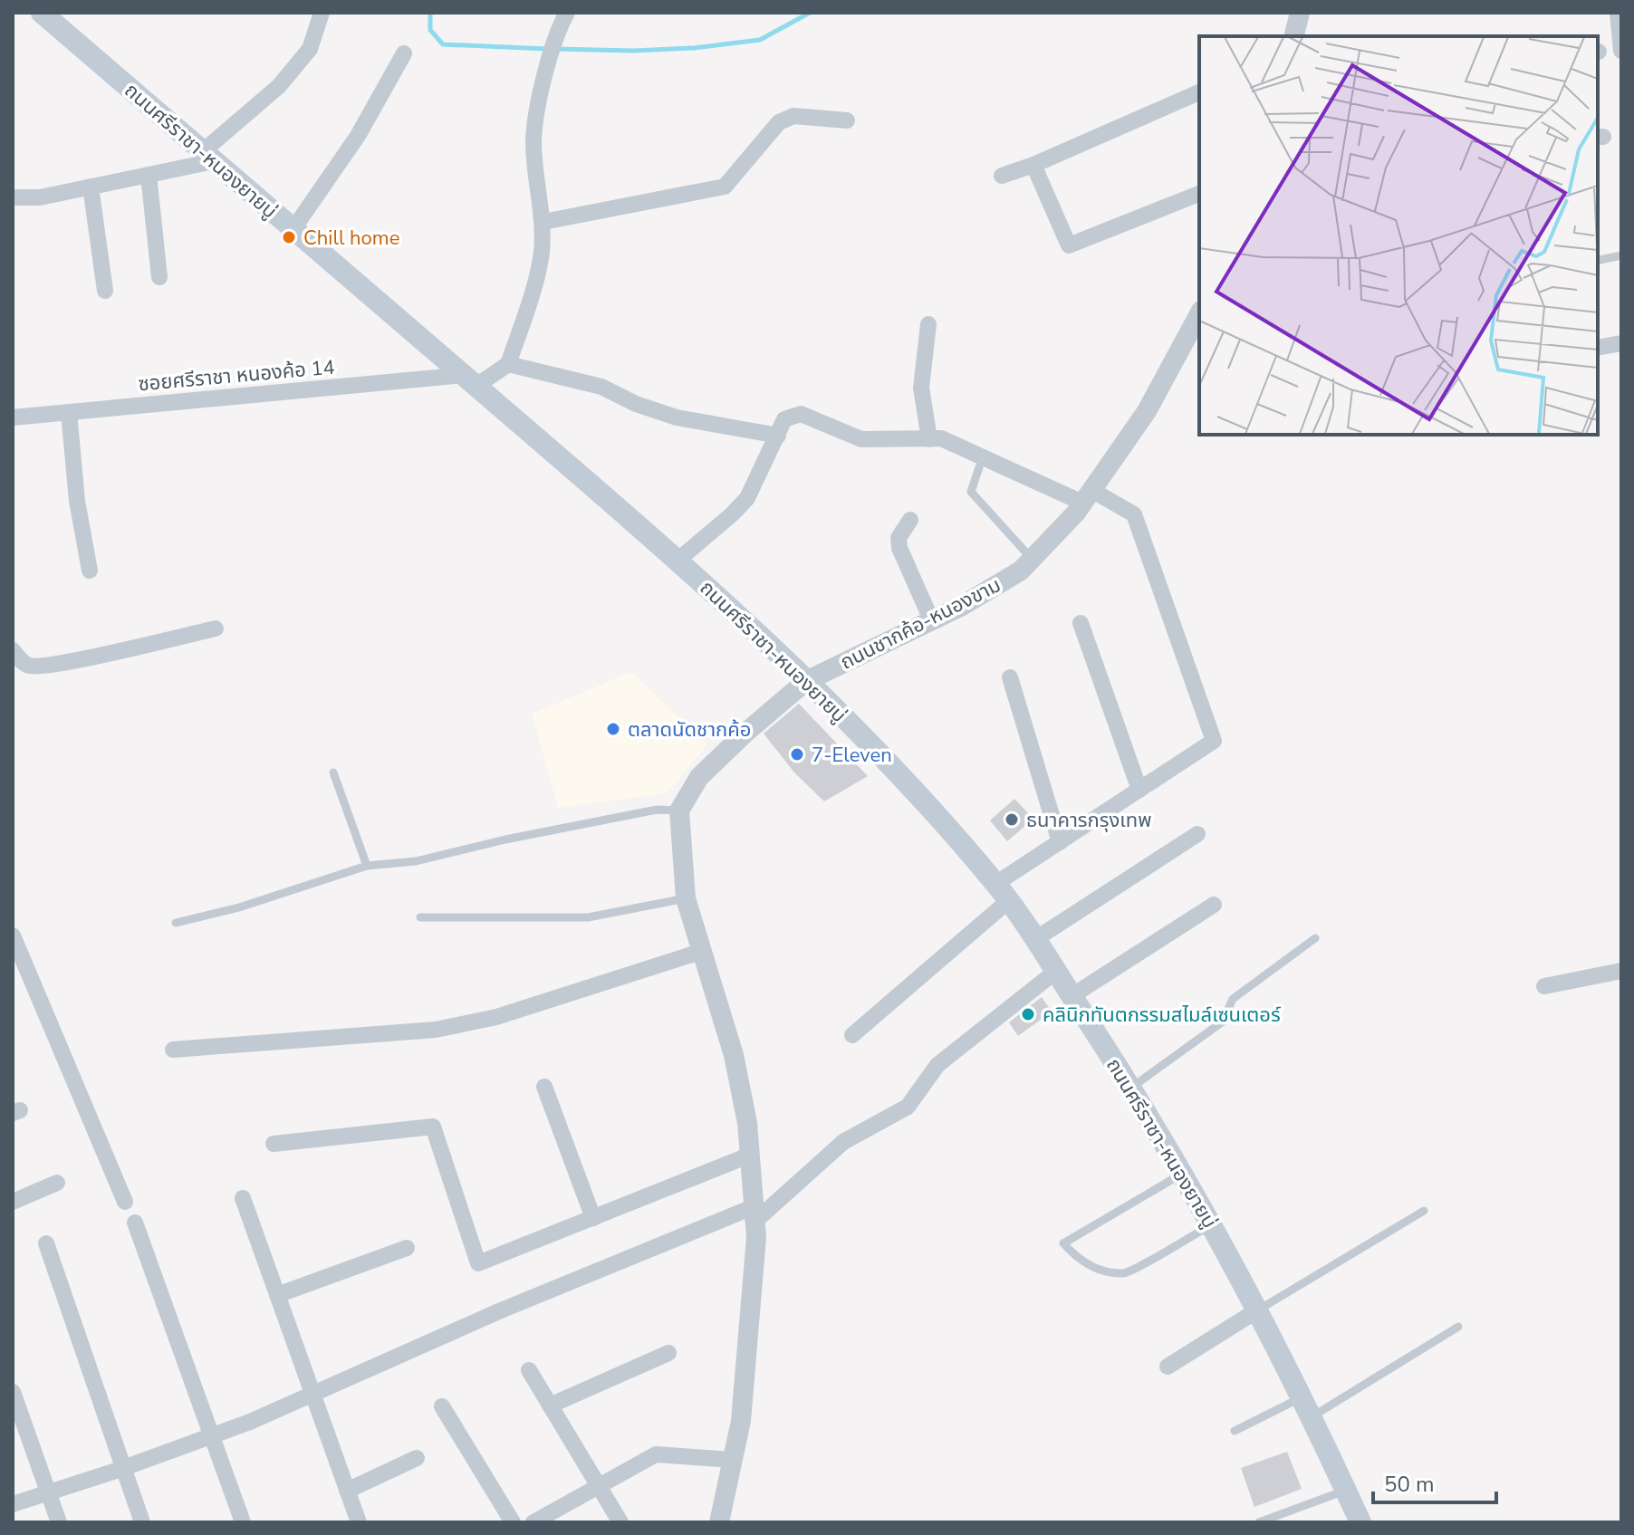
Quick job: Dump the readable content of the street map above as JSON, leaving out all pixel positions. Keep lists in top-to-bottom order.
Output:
{
  "streets": {
    "main road": ["ถนนศรีราชา-หนองยายบู่"],
    "street": ["ซอยศรีราชา หนองค้อ 14", "ถนนชากค้อ-หนองขาม"]
  },
  "crossings": [
    ["ถนนศรีราชา-หนองยายบู่", "ซอยศรีราชา หนองค้อ 14"],
    ["ถนนศรีราชา-หนองยายบู่", "ถนนชากค้อ-หนองขาม"]
  ],
  "places": [
    "Chill home",
    "ตลาดนัดชากค้อ",
    "7-Eleven",
    "ธนาคารกรุงเทพ",
    "คลินิกทันตกรรมสไมล์เซนเตอร์"
  ],
  "scale_bar": "50 m"
}
